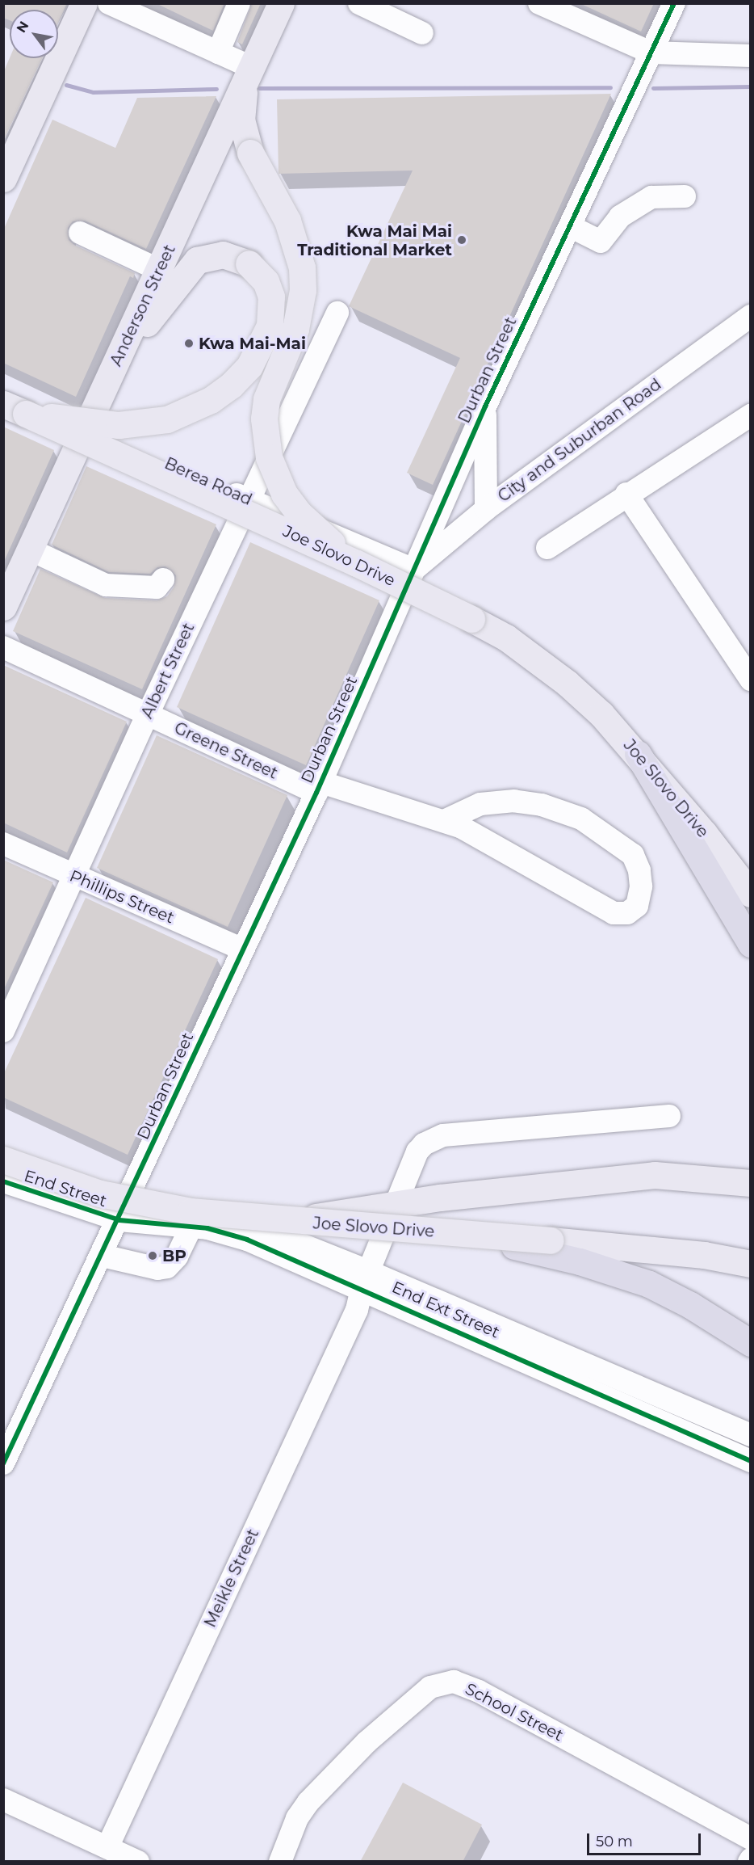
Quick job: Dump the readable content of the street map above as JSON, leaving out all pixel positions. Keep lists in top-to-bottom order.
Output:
{
  "streets": {
    "main road": ["Anderson Street", "Joe Slovo Drive"],
    "street": [
      "Durban Street",
      "City and Suburban Road",
      "Berea Road",
      "Albert Street",
      "Greene Street",
      "Phillips Street",
      "End Street",
      "End Ext Street",
      "Meikle Street",
      "School Street"
    ]
  },
  "crossings": [
    ["Anderson Street", "Berea Road"],
    ["Durban Street", "City and Suburban Road"],
    ["Durban Street", "Berea Road"],
    ["Durban Street", "Greene Street"],
    ["Durban Street", "Phillips Street"],
    ["Durban Street", "End Street"],
    ["Durban Street", "End Ext Street"],
    ["City and Suburban Road", "Berea Road"],
    ["Berea Road", "Albert Street"],
    ["Albert Street", "Greene Street"],
    ["Albert Street", "Phillips Street"],
    ["End Street", "End Ext Street"],
    ["End Ext Street", "Meikle Street"]
  ],
  "places": ["Kwa Mai Mai Traditional Market", "Kwa Mai-Mai", "BP"],
  "scale_bar": "50 m",
  "north": "top left"
}
